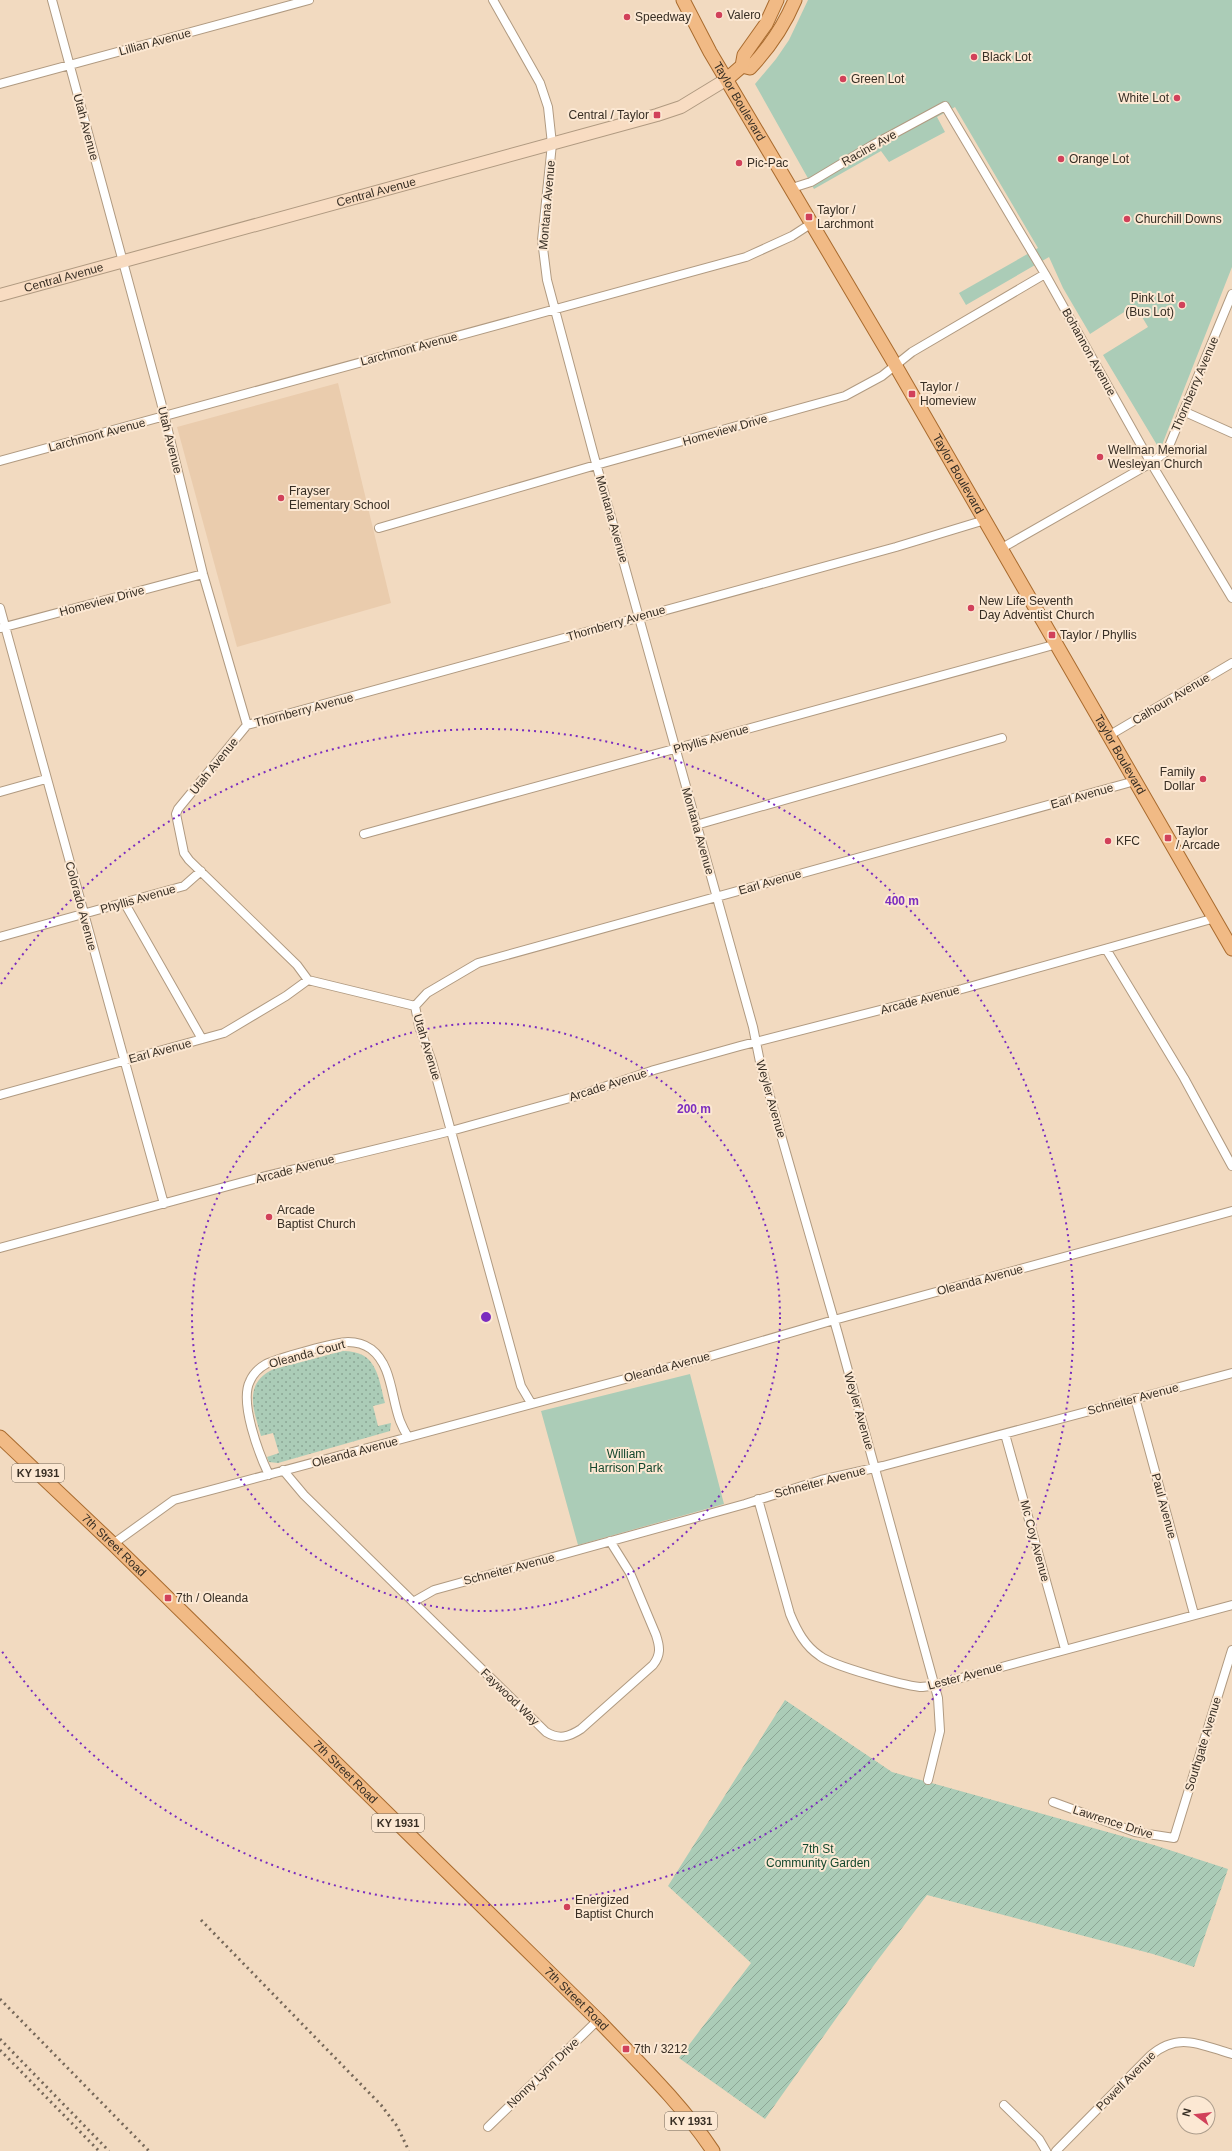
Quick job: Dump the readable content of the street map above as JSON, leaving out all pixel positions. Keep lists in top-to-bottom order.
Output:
{
  "streets": {
    "main road": [
      "Taylor Boulevard",
      "Central Avenue",
      "KY 1931",
      "7th Street Road"
    ],
    "street": [
      "Lillian Avenue",
      "Utah Avenue",
      "Racine Ave",
      "Montana Avenue",
      "Larchmont Avenue",
      "Bohannon Avenue",
      "Thornberry Avenue",
      "Homeview Drive",
      "Calhoun Avenue",
      "Phyllis Avenue",
      "Earl Avenue",
      "Colorado Avenue",
      "Arcade Avenue",
      "Weyler Avenue",
      "Oleanda Avenue",
      "Oleanda Court",
      "Schneiter Avenue",
      "Paul Avenue",
      "Mc Coy Avenue",
      "Lester Avenue",
      "Faywood Way",
      "Southgate Avenue",
      "Lawrence Drive",
      "Nonny Lynn Drive",
      "Powell Avenue"
    ]
  },
  "crossings": [
    ["Lillian Avenue", "Utah Avenue"],
    ["Taylor Boulevard", "Racine Ave"],
    ["Taylor Boulevard", "Central Avenue"],
    ["Taylor Boulevard", "Larchmont Avenue"],
    ["Taylor Boulevard", "Thornberry Avenue"],
    ["Taylor Boulevard", "Homeview Drive"],
    ["Taylor Boulevard", "Calhoun Avenue"],
    ["Taylor Boulevard", "Phyllis Avenue"],
    ["Taylor Boulevard", "Earl Avenue"],
    ["Taylor Boulevard", "Arcade Avenue"],
    ["Utah Avenue", "Central Avenue"],
    ["Utah Avenue", "Larchmont Avenue"],
    ["Utah Avenue", "Thornberry Avenue"],
    ["Utah Avenue", "Homeview Drive"],
    ["Utah Avenue", "Phyllis Avenue"],
    ["Utah Avenue", "Earl Avenue"],
    ["Utah Avenue", "Arcade Avenue"],
    ["Utah Avenue", "Oleanda Avenue"],
    ["Racine Ave", "Bohannon Avenue"],
    ["Central Avenue", "Montana Avenue"],
    ["Montana Avenue", "Larchmont Avenue"],
    ["Montana Avenue", "Thornberry Avenue"],
    ["Montana Avenue", "Homeview Drive"],
    ["Montana Avenue", "Phyllis Avenue"],
    ["Montana Avenue", "Earl Avenue"],
    ["Montana Avenue", "Arcade Avenue"],
    ["Montana Avenue", "Weyler Avenue"],
    ["Bohannon Avenue", "Thornberry Avenue"],
    ["Bohannon Avenue", "Homeview Drive"],
    ["Homeview Drive", "Colorado Avenue"],
    ["Phyllis Avenue", "Colorado Avenue"],
    ["Earl Avenue", "Colorado Avenue"],
    ["Colorado Avenue", "Arcade Avenue"],
    ["Arcade Avenue", "Weyler Avenue"],
    ["Weyler Avenue", "Oleanda Avenue"],
    ["Weyler Avenue", "Schneiter Avenue"],
    ["Weyler Avenue", "Lester Avenue"],
    ["Oleanda Avenue", "Oleanda Court"],
    ["Oleanda Avenue", "7th Street Road"],
    ["Oleanda Avenue", "Faywood Way"],
    ["Schneiter Avenue", "Paul Avenue"],
    ["Schneiter Avenue", "Mc Coy Avenue"],
    ["Schneiter Avenue", "Lester Avenue"],
    ["Schneiter Avenue", "Faywood Way"],
    ["Paul Avenue", "Lester Avenue"],
    ["Mc Coy Avenue", "Lester Avenue"],
    ["7th Street Road", "Nonny Lynn Drive"],
    ["Southgate Avenue", "Lawrence Drive"]
  ],
  "parks": ["William Harrison Park", "7th St Community Garden"],
  "places": {
    "other": [
      "Valero",
      "Speedway",
      "Black Lot",
      "Green Lot",
      "White Lot",
      "Orange Lot",
      "Pic-Pac",
      "Churchill Downs",
      "Pink Lot (Bus Lot)",
      "Wellman Memorial Wesleyan Church",
      "Frayser Elementary School",
      "New Life Seventh Day Adventist Church",
      "Family Dollar",
      "KFC",
      "Arcade Baptist Church",
      "Energized Baptist Church"
    ],
    "transit": [
      "Central / Taylor",
      "Taylor / Larchmont",
      "Taylor / Homeview",
      "Taylor / Phyllis",
      "Taylor / Arcade",
      "7th / Oleanda",
      "7th / 3212"
    ]
  },
  "north": "left",
  "rings": ["400 m", "200 m"]
}
